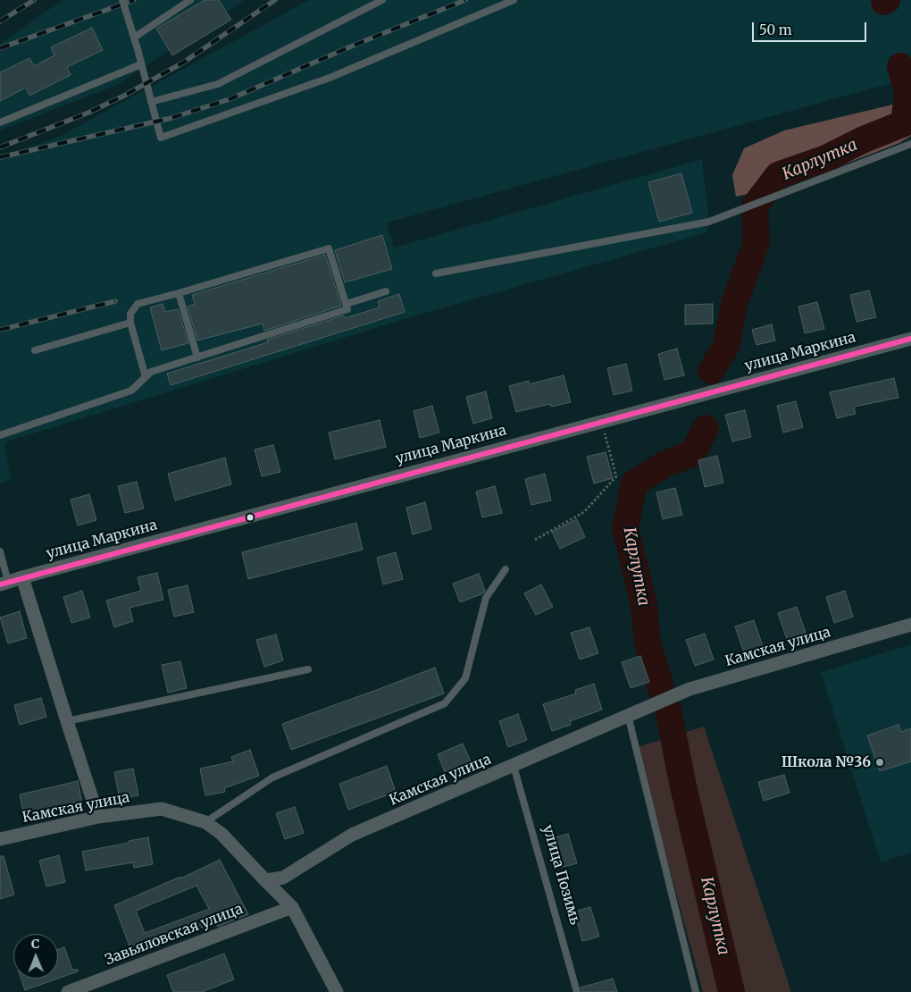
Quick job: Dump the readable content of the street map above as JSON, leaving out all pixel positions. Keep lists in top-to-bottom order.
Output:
{
  "streets": {
    "street": ["улица Маркина", "Камская улица", "Завьяловская улица"],
    "lane": ["улица Позимь"]
  },
  "crossings": [
    ["Камская улица", "улица Позимь"]
  ],
  "water": ["Карлутка"],
  "places": ["Школа №36"],
  "scale_bar": "50 m",
  "north": "top"
}
